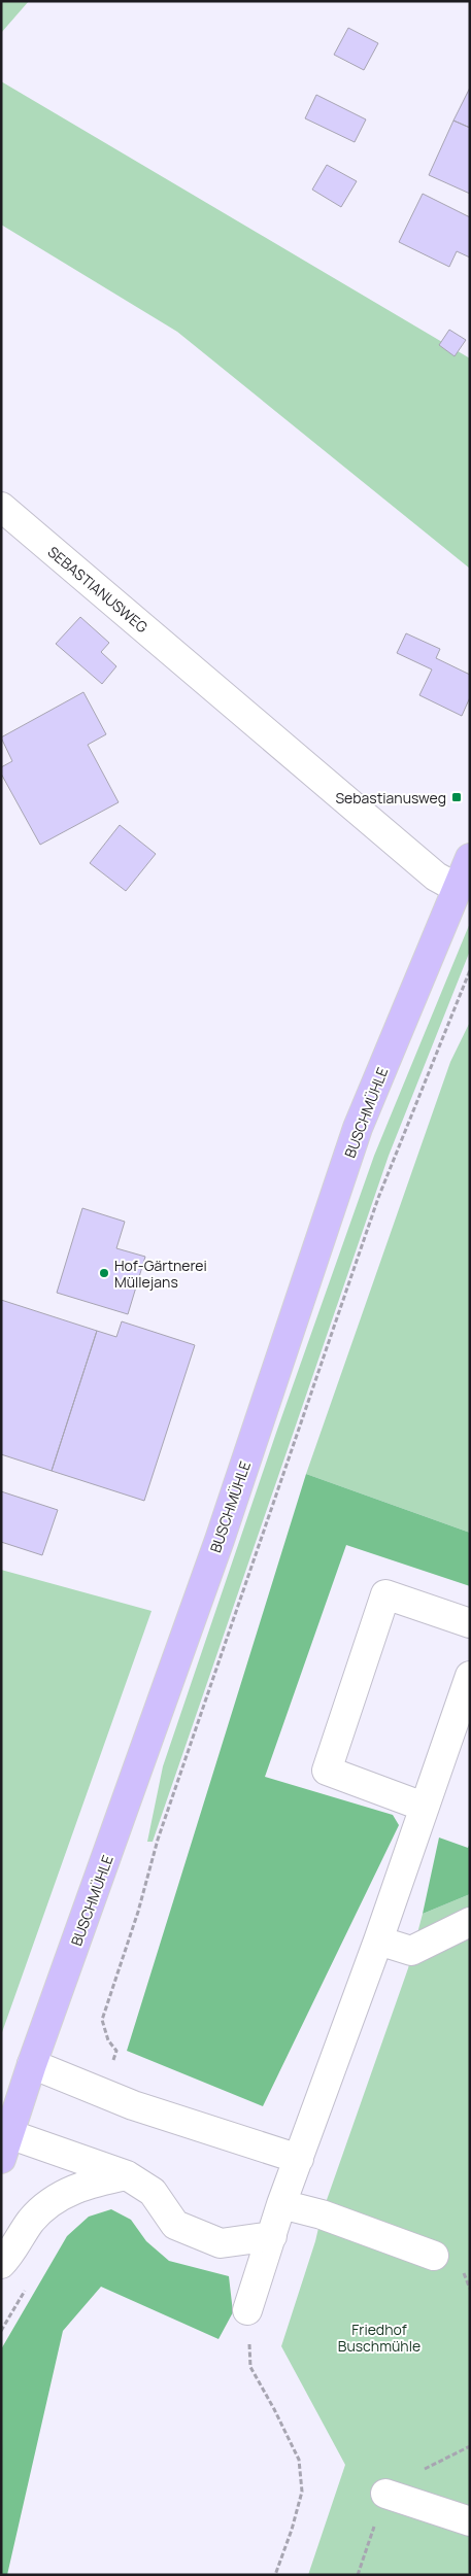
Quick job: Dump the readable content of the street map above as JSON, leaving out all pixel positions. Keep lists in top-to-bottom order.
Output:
{
  "streets": {
    "main road": ["BUSCHMÜHLE"],
    "street": ["SEBASTIANUSWEG"]
  },
  "crossings": [
    ["SEBASTIANUSWEG", "BUSCHMÜHLE"]
  ],
  "parks": ["Friedhof Buschmühle"],
  "places": {
    "transit": ["Sebastianusweg"],
    "other": ["Hof-Gärtnerei Müllejans"]
  }
}
